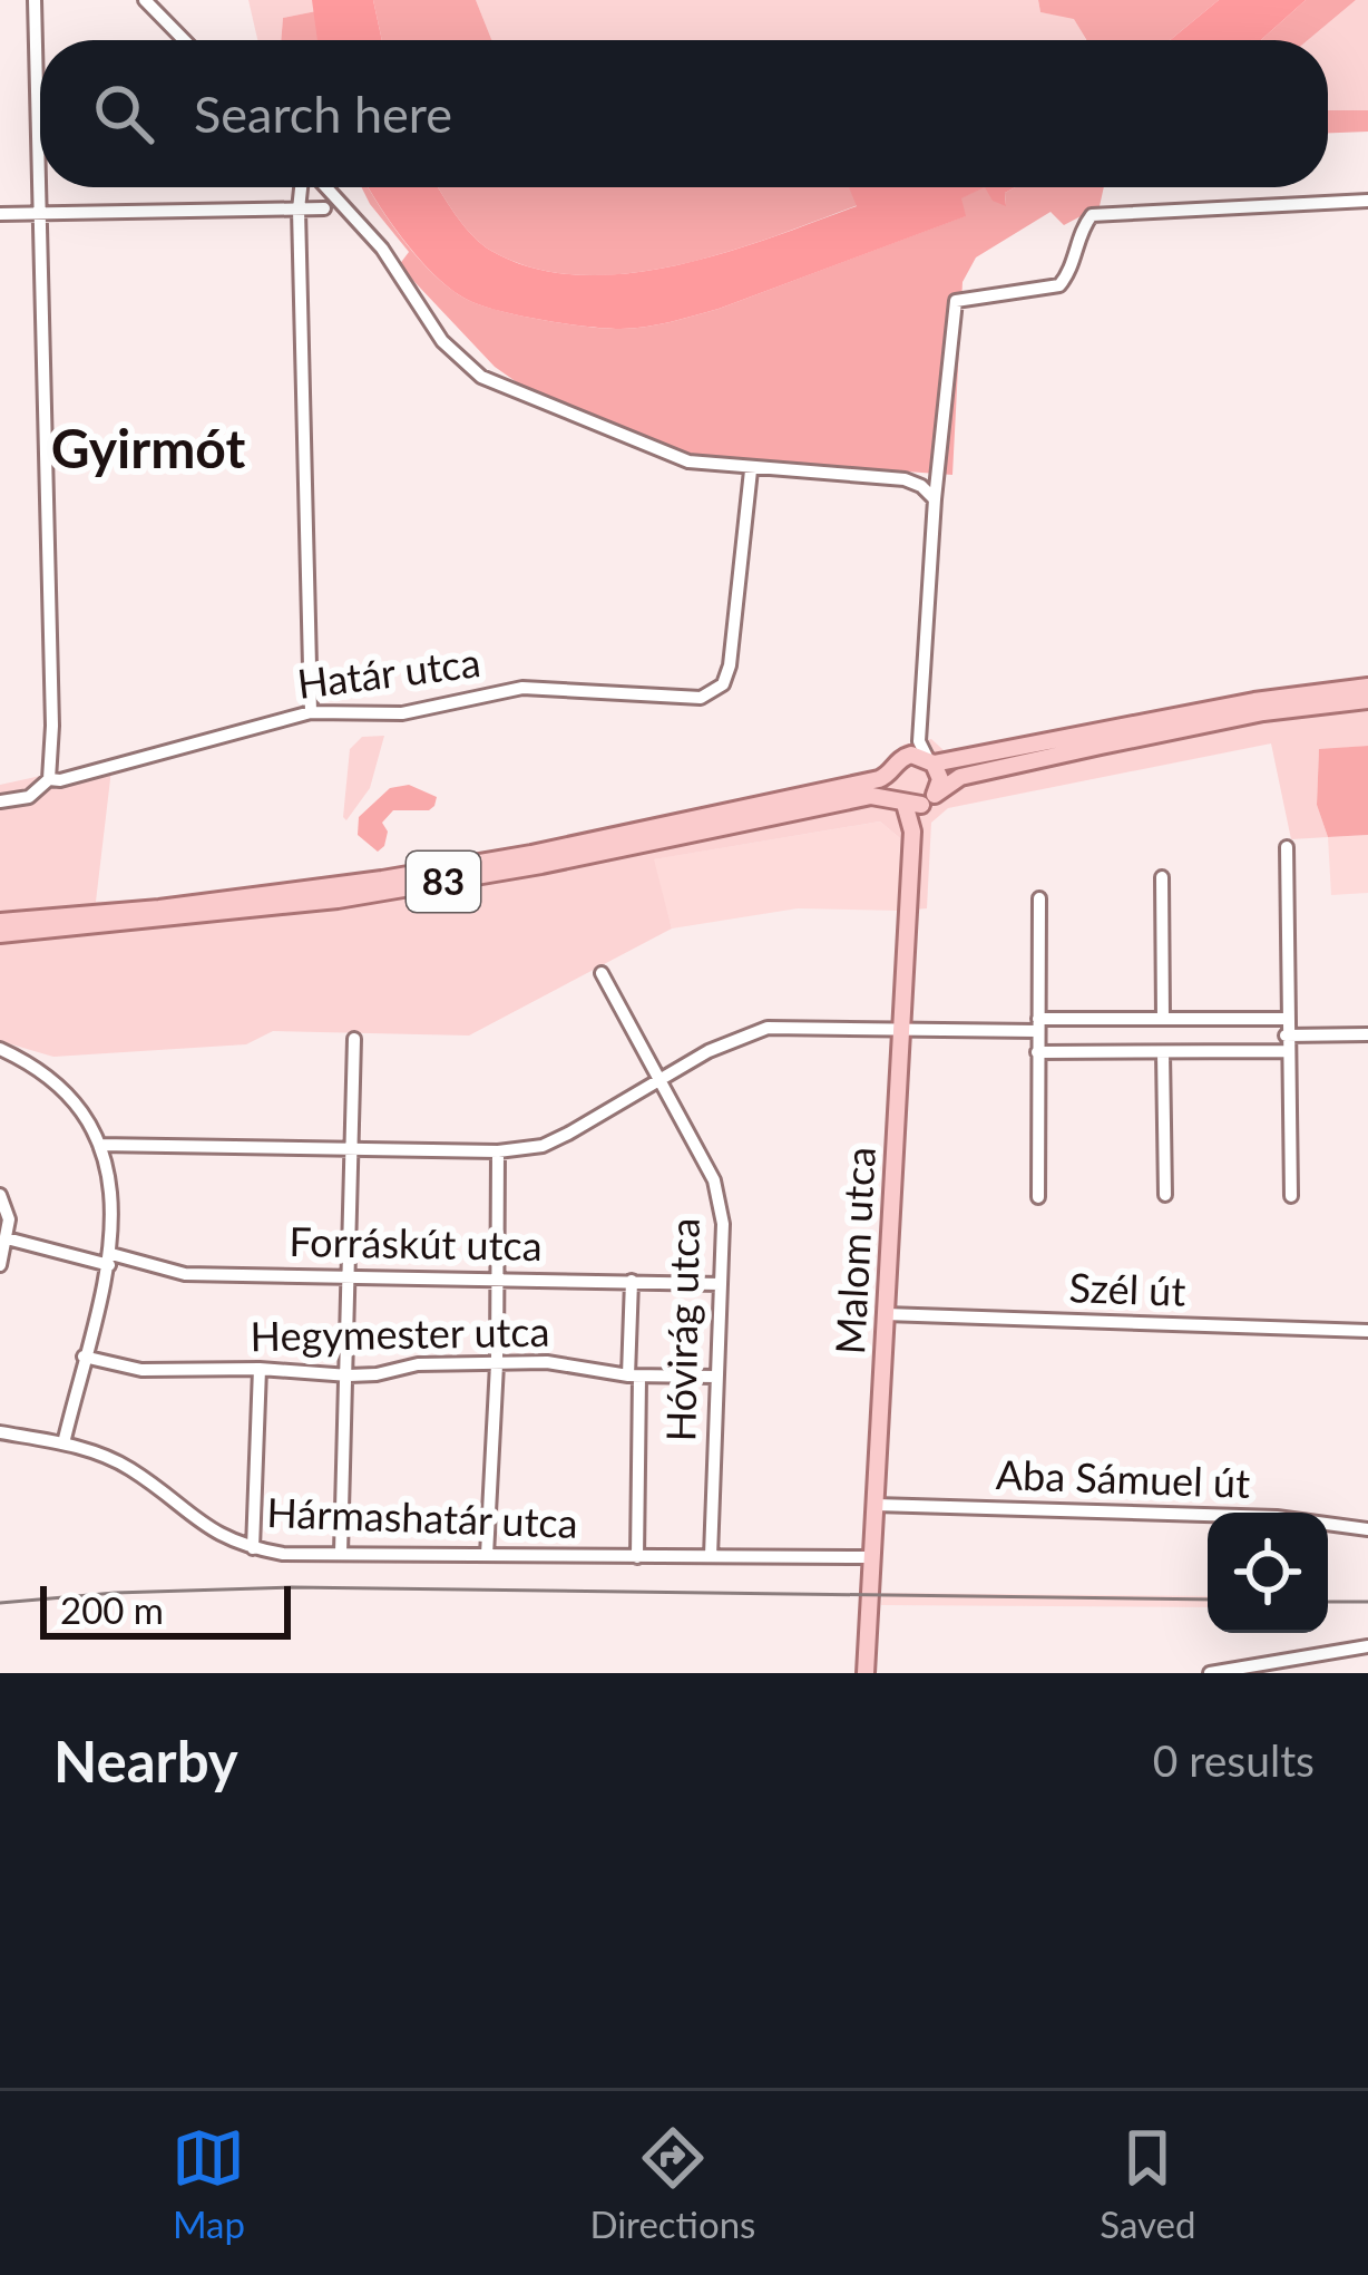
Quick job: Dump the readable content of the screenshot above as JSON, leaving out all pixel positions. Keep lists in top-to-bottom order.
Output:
{
  "streets": {
    "main road": ["83", "Malom utca"],
    "street": [
      "Határ utca",
      "Forráskút utca",
      "Szél út",
      "Hóvirág utca",
      "Hegymester utca",
      "Aba Sámuel út",
      "Hármashatár utca"
    ]
  },
  "crossings": [
    ["83", "Malom utca"],
    ["Forráskút utca", "Hóvirág utca"],
    ["Malom utca", "Szél út"],
    ["Malom utca", "Aba Sámuel út"],
    ["Malom utca", "Hármashatár utca"],
    ["Hóvirág utca", "Hegymester utca"],
    ["Hóvirág utca", "Hármashatár utca"]
  ],
  "districts": ["Gyirmót"],
  "scale_bar": "200 m",
  "page": {
    "search": "Search here",
    "scale": "200 m",
    "heading": ["Nearby", "0 results"],
    "nav": ["Map", "Directions", "Saved"]
  }
}
